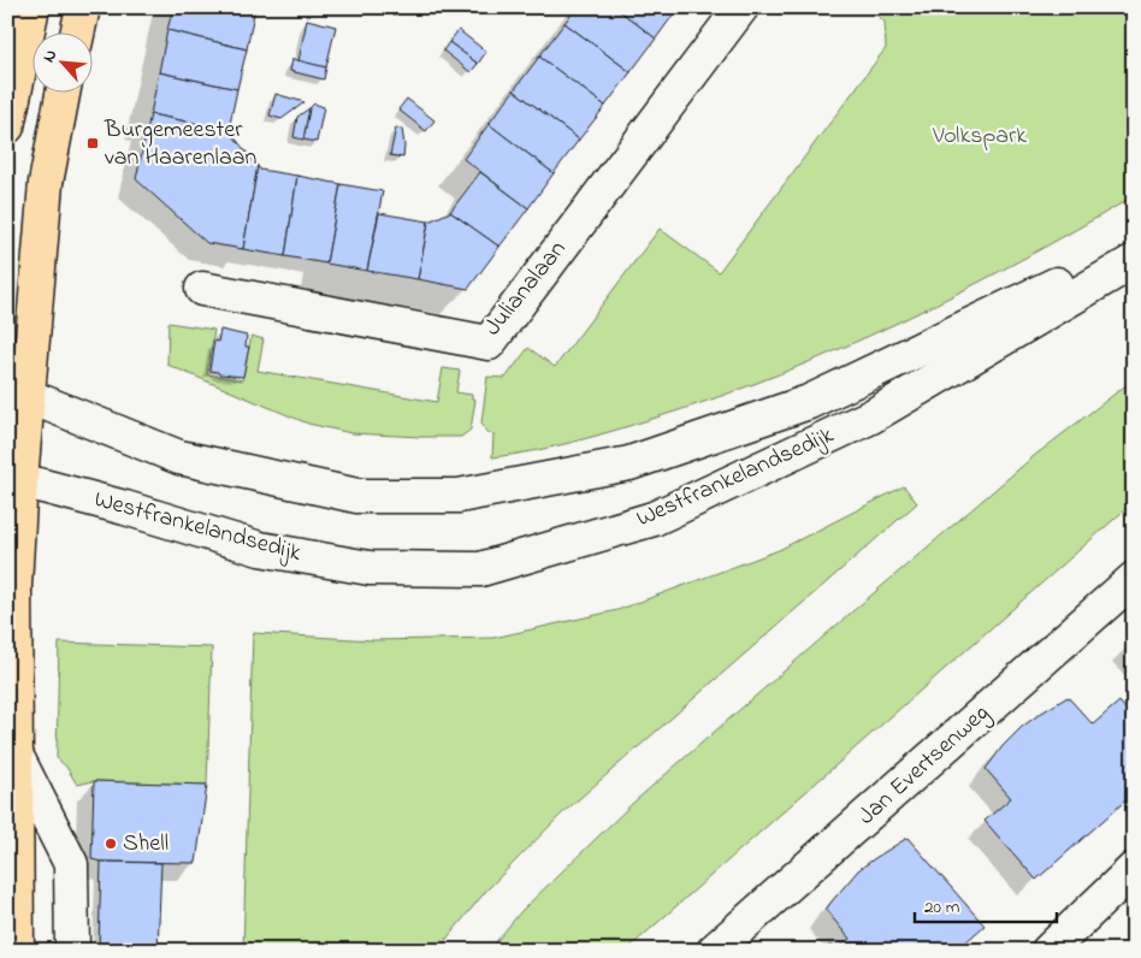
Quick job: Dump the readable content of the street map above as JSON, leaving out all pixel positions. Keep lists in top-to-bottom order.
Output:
{
  "streets": {
    "street": ["Julianalaan", "Westfrankelandsedijk", "Jan Evertsenweg"]
  },
  "parks": ["Volkspark"],
  "places": {
    "transit": ["Burgemeester van Haarenlaan"],
    "other": ["Shell"]
  },
  "scale_bar": "20 m",
  "north": "top left"
}
